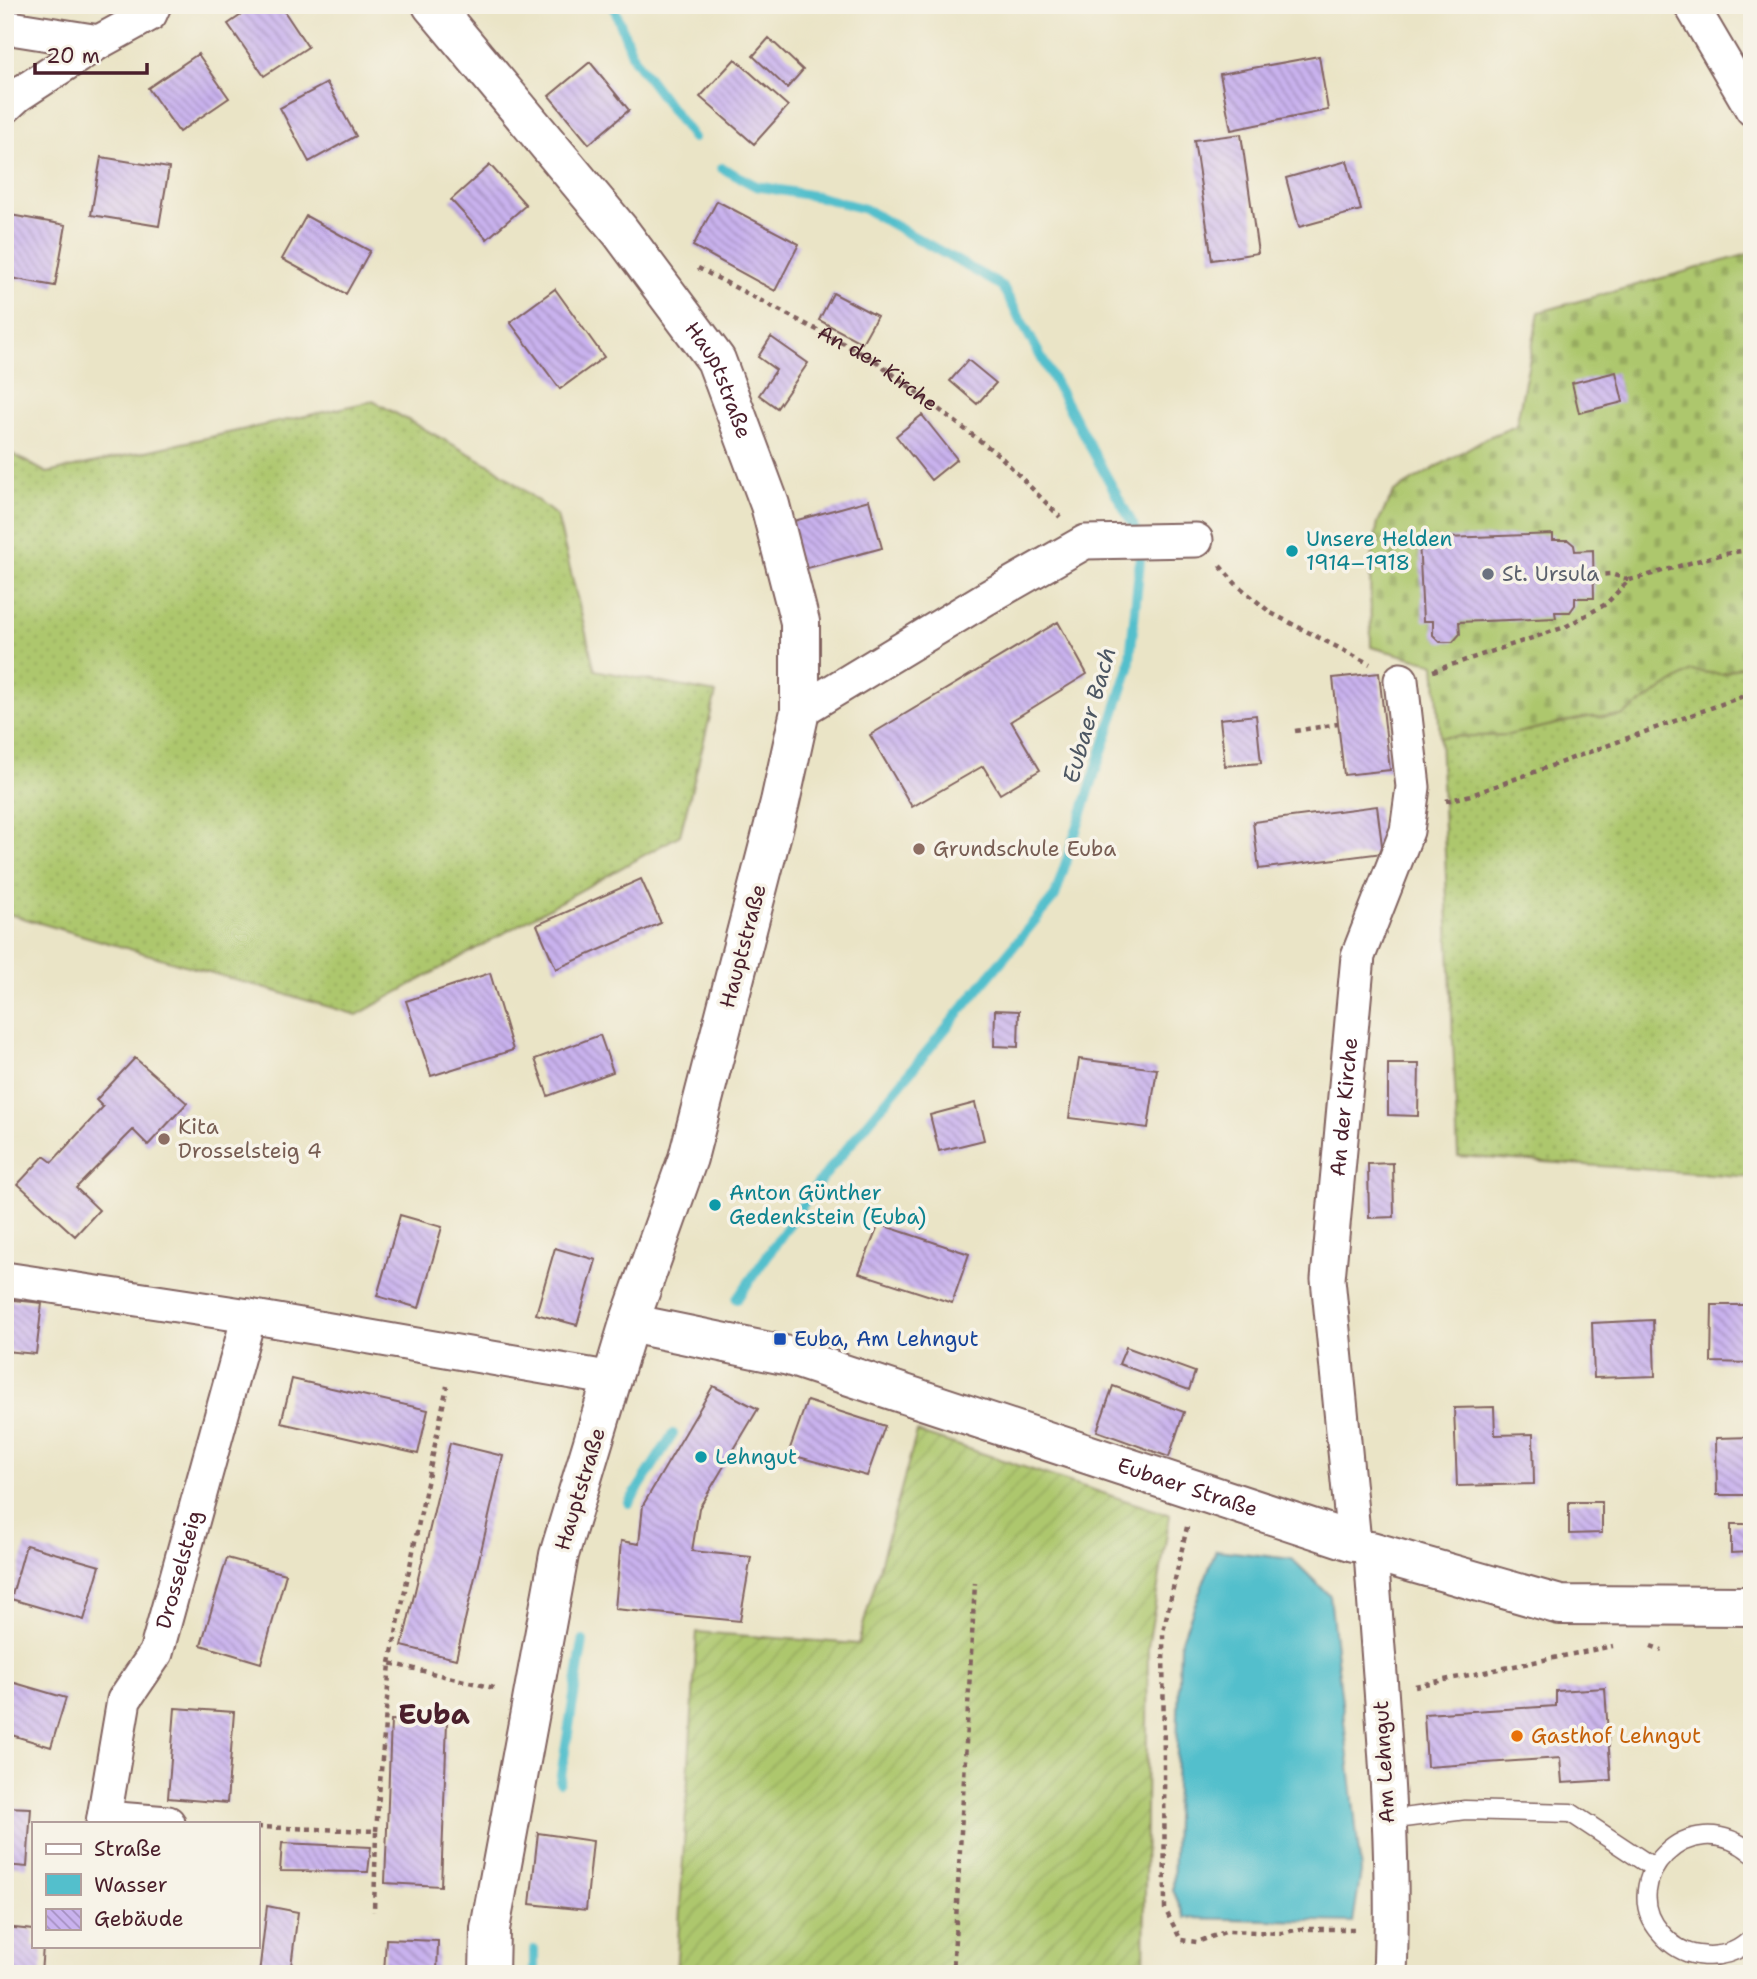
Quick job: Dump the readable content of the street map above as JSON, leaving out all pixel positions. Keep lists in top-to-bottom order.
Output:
{
  "streets": {
    "street": [
      "An der Kirche",
      "Hauptstraße",
      "Eubaer Straße",
      "Drosselsteig",
      "Am Lehngut"
    ]
  },
  "crossings": [
    ["An der Kirche", "Hauptstraße"],
    ["An der Kirche", "Eubaer Straße"],
    ["An der Kirche", "Am Lehngut"],
    ["Hauptstraße", "Eubaer Straße"],
    ["Eubaer Straße", "Am Lehngut"]
  ],
  "districts": ["Euba"],
  "water": ["Eubaer Bach"],
  "places": {
    "other": [
      "Unsere Helden 1914–1918",
      "St. Ursula",
      "Grundschule Euba",
      "Kita Drosselsteig 4",
      "Anton Günther Gedenkstein (Euba)",
      "Lehngut",
      "Gasthof Lehngut"
    ],
    "transit": ["Euba, Am Lehngut"]
  },
  "legend": ["Straße", "Wasser", "Gebäude"],
  "scale_bar": "20 m"
}
